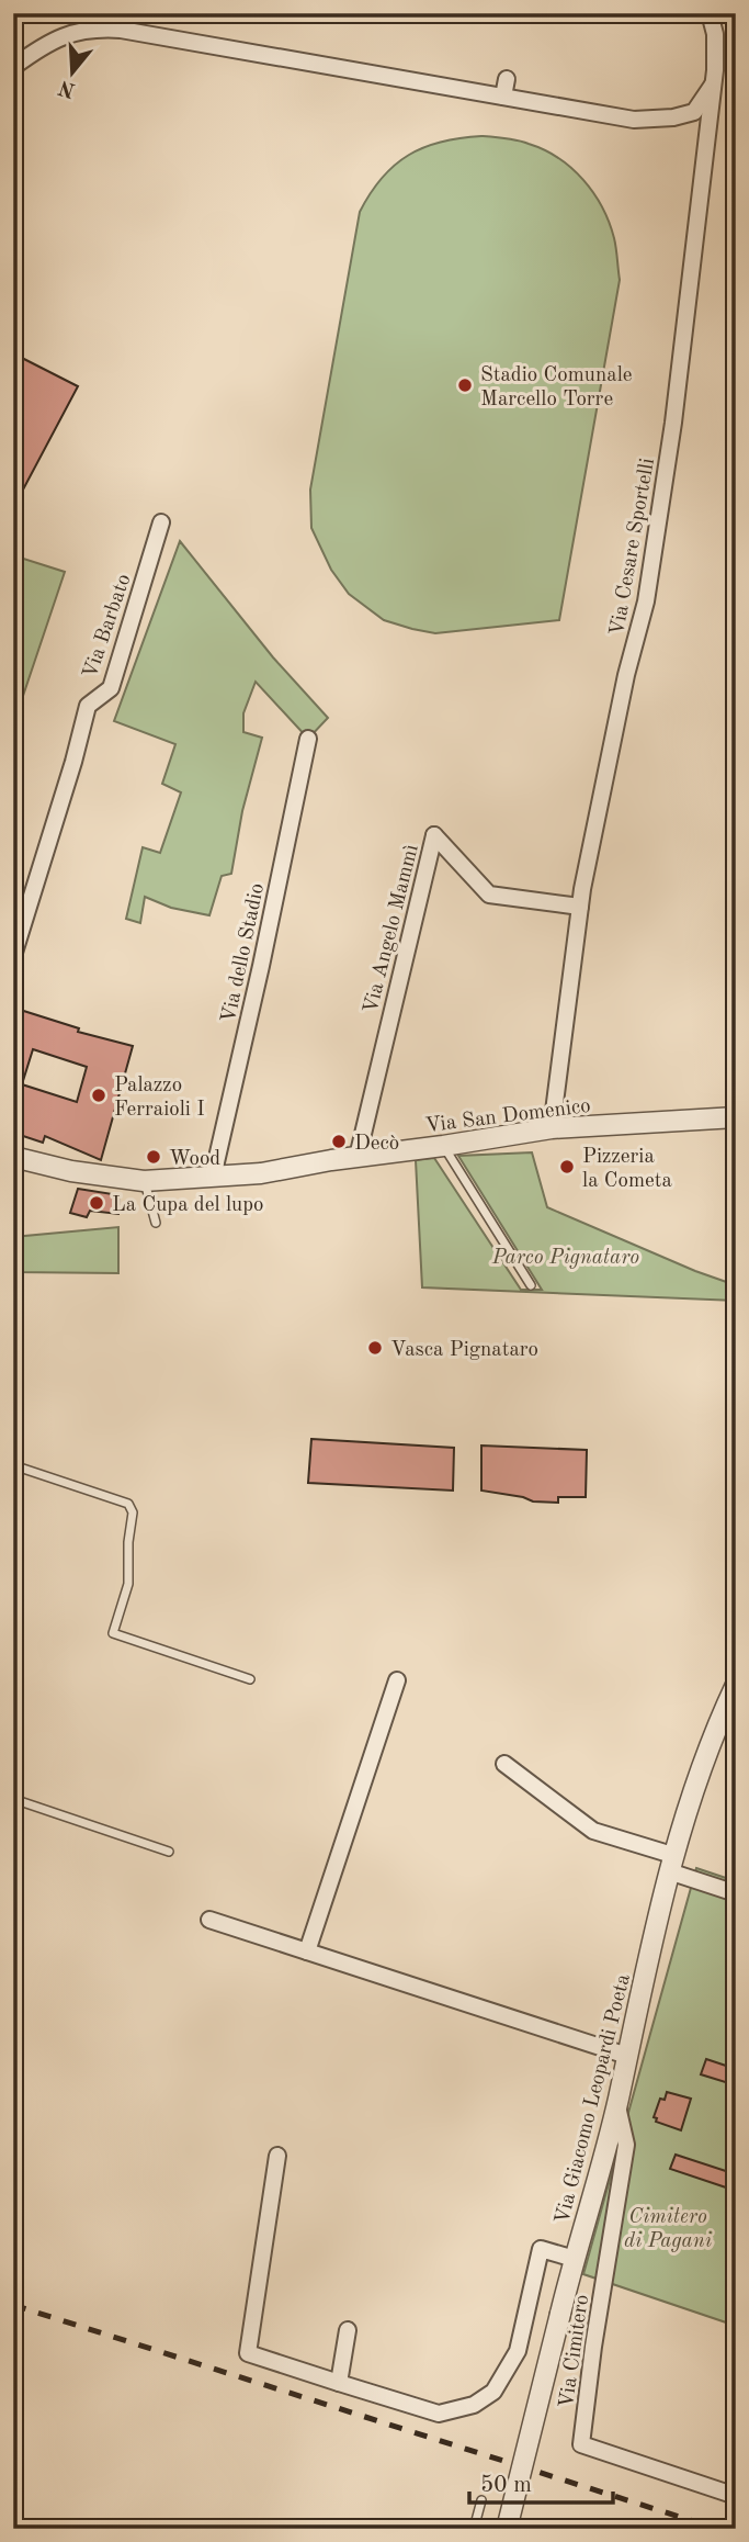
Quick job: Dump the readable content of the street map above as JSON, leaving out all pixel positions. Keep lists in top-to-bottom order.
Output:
{
  "streets": {
    "street": [
      "Via Cesare Sportelli",
      "Via Barbato",
      "Via Angelo Mammì",
      "Via dello Stadio",
      "Via San Domenico",
      "Via Giacomo Leopardi Poeta",
      "Via Cimitero"
    ]
  },
  "crossings": [
    ["Via Cesare Sportelli", "Via Angelo Mammì"],
    ["Via Cesare Sportelli", "Via San Domenico"],
    ["Via Angelo Mammì", "Via San Domenico"],
    ["Via dello Stadio", "Via San Domenico"],
    ["Via Giacomo Leopardi Poeta", "Via Cimitero"]
  ],
  "parks": ["Parco Pignataro", "Cimitero di Pagani"],
  "places": [
    "Stadio Comunale Marcello Torre",
    "Palazzo Ferraioli I",
    "Decò",
    "Wood",
    "Pizzeria la Cometa",
    "La Cupa del lupo",
    "Vasca Pignataro"
  ],
  "scale_bar": "50 m",
  "north": "bottom"
}
